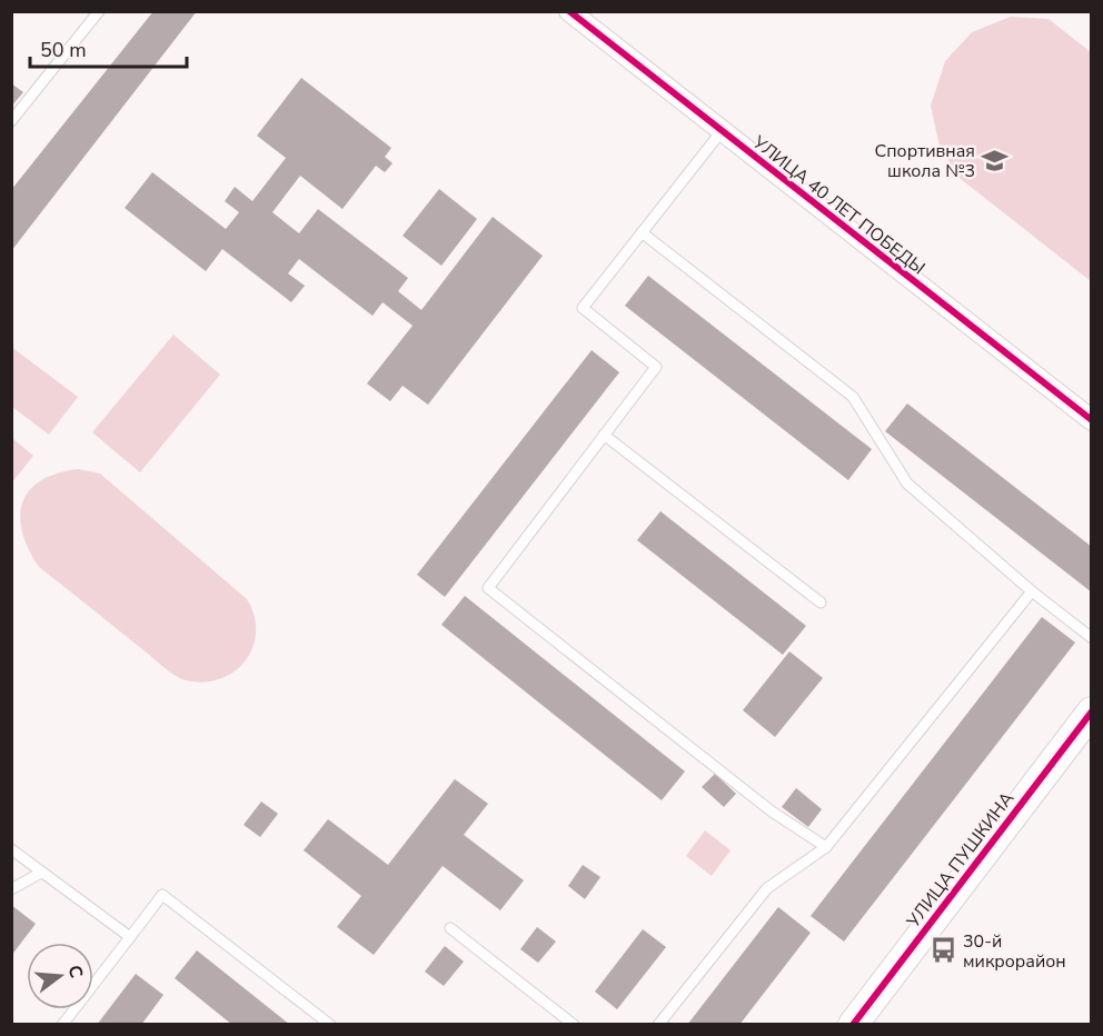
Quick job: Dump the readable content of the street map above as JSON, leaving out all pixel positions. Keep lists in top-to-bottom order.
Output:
{
  "streets": {
    "street": ["УЛИЦА 40 ЛЕТ ПОБЕДЫ", "УЛИЦА ПУШКИНА"]
  },
  "places": {
    "school or university": ["Спортивная школа №3"],
    "bus stop": ["30-й микрорайон"]
  },
  "scale_bar": "50 m",
  "north": "right"
}
